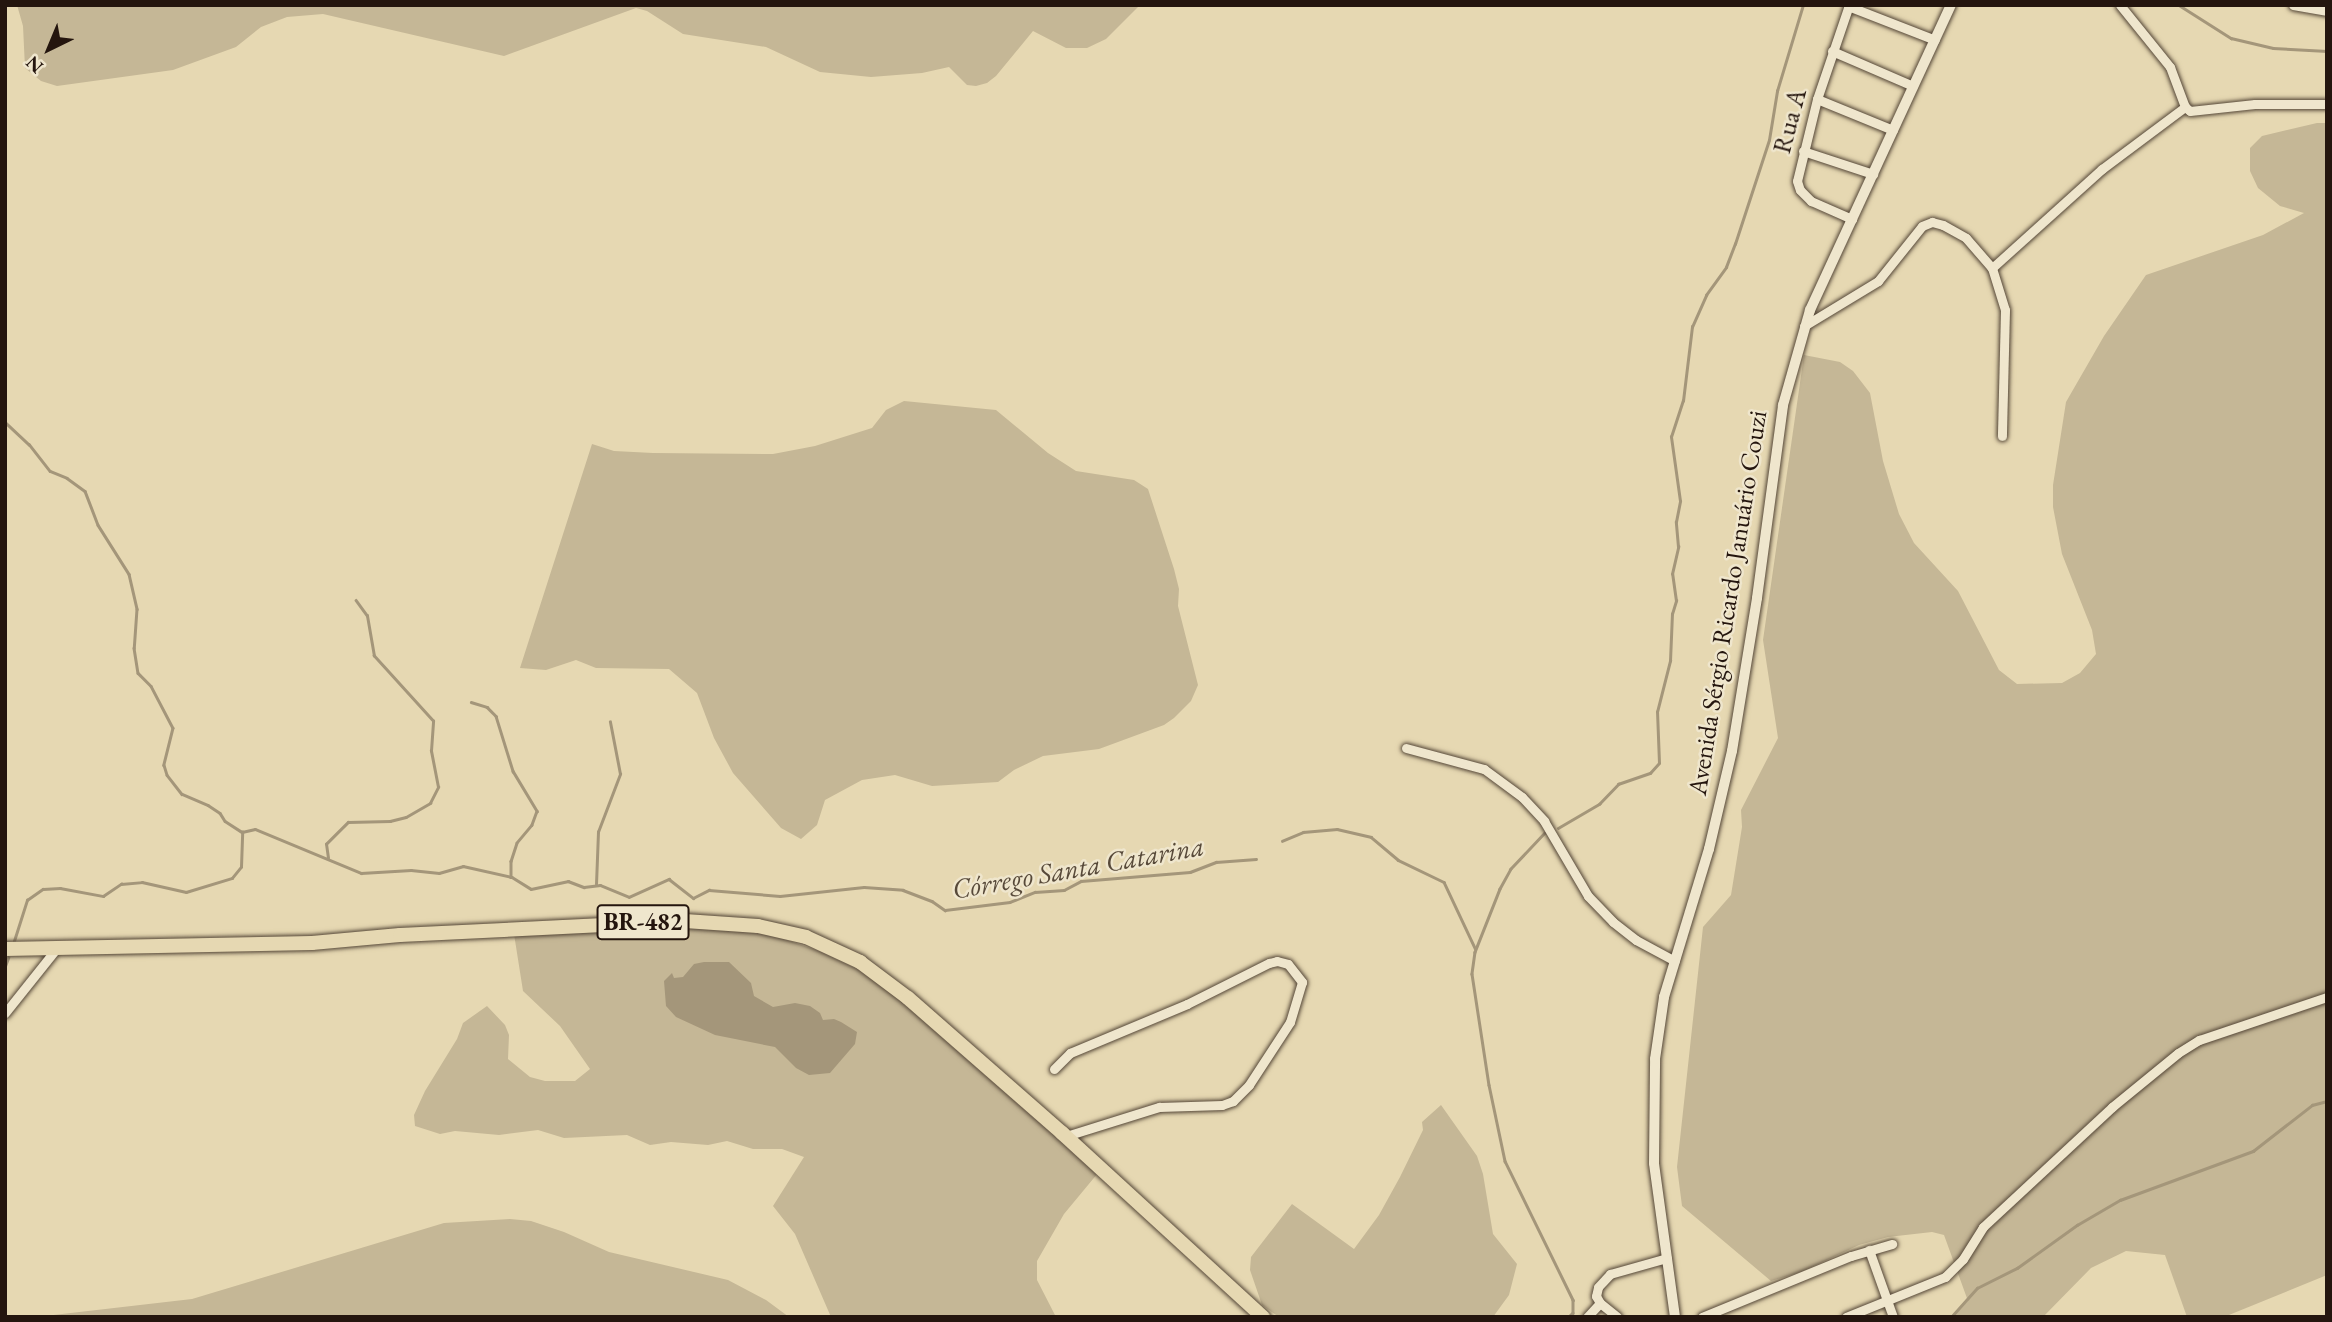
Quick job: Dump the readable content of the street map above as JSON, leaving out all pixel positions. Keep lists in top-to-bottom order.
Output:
{
  "streets": {
    "highway": ["BR-482"],
    "street": ["Rua A", "Avenida Sérgio Ricardo Januário Couzi"]
  },
  "crossings": [
    ["Rua A", "Avenida Sérgio Ricardo Januário Couzi"]
  ],
  "water": ["Córrego Santa Catarina"],
  "north": "bottom left"
}
